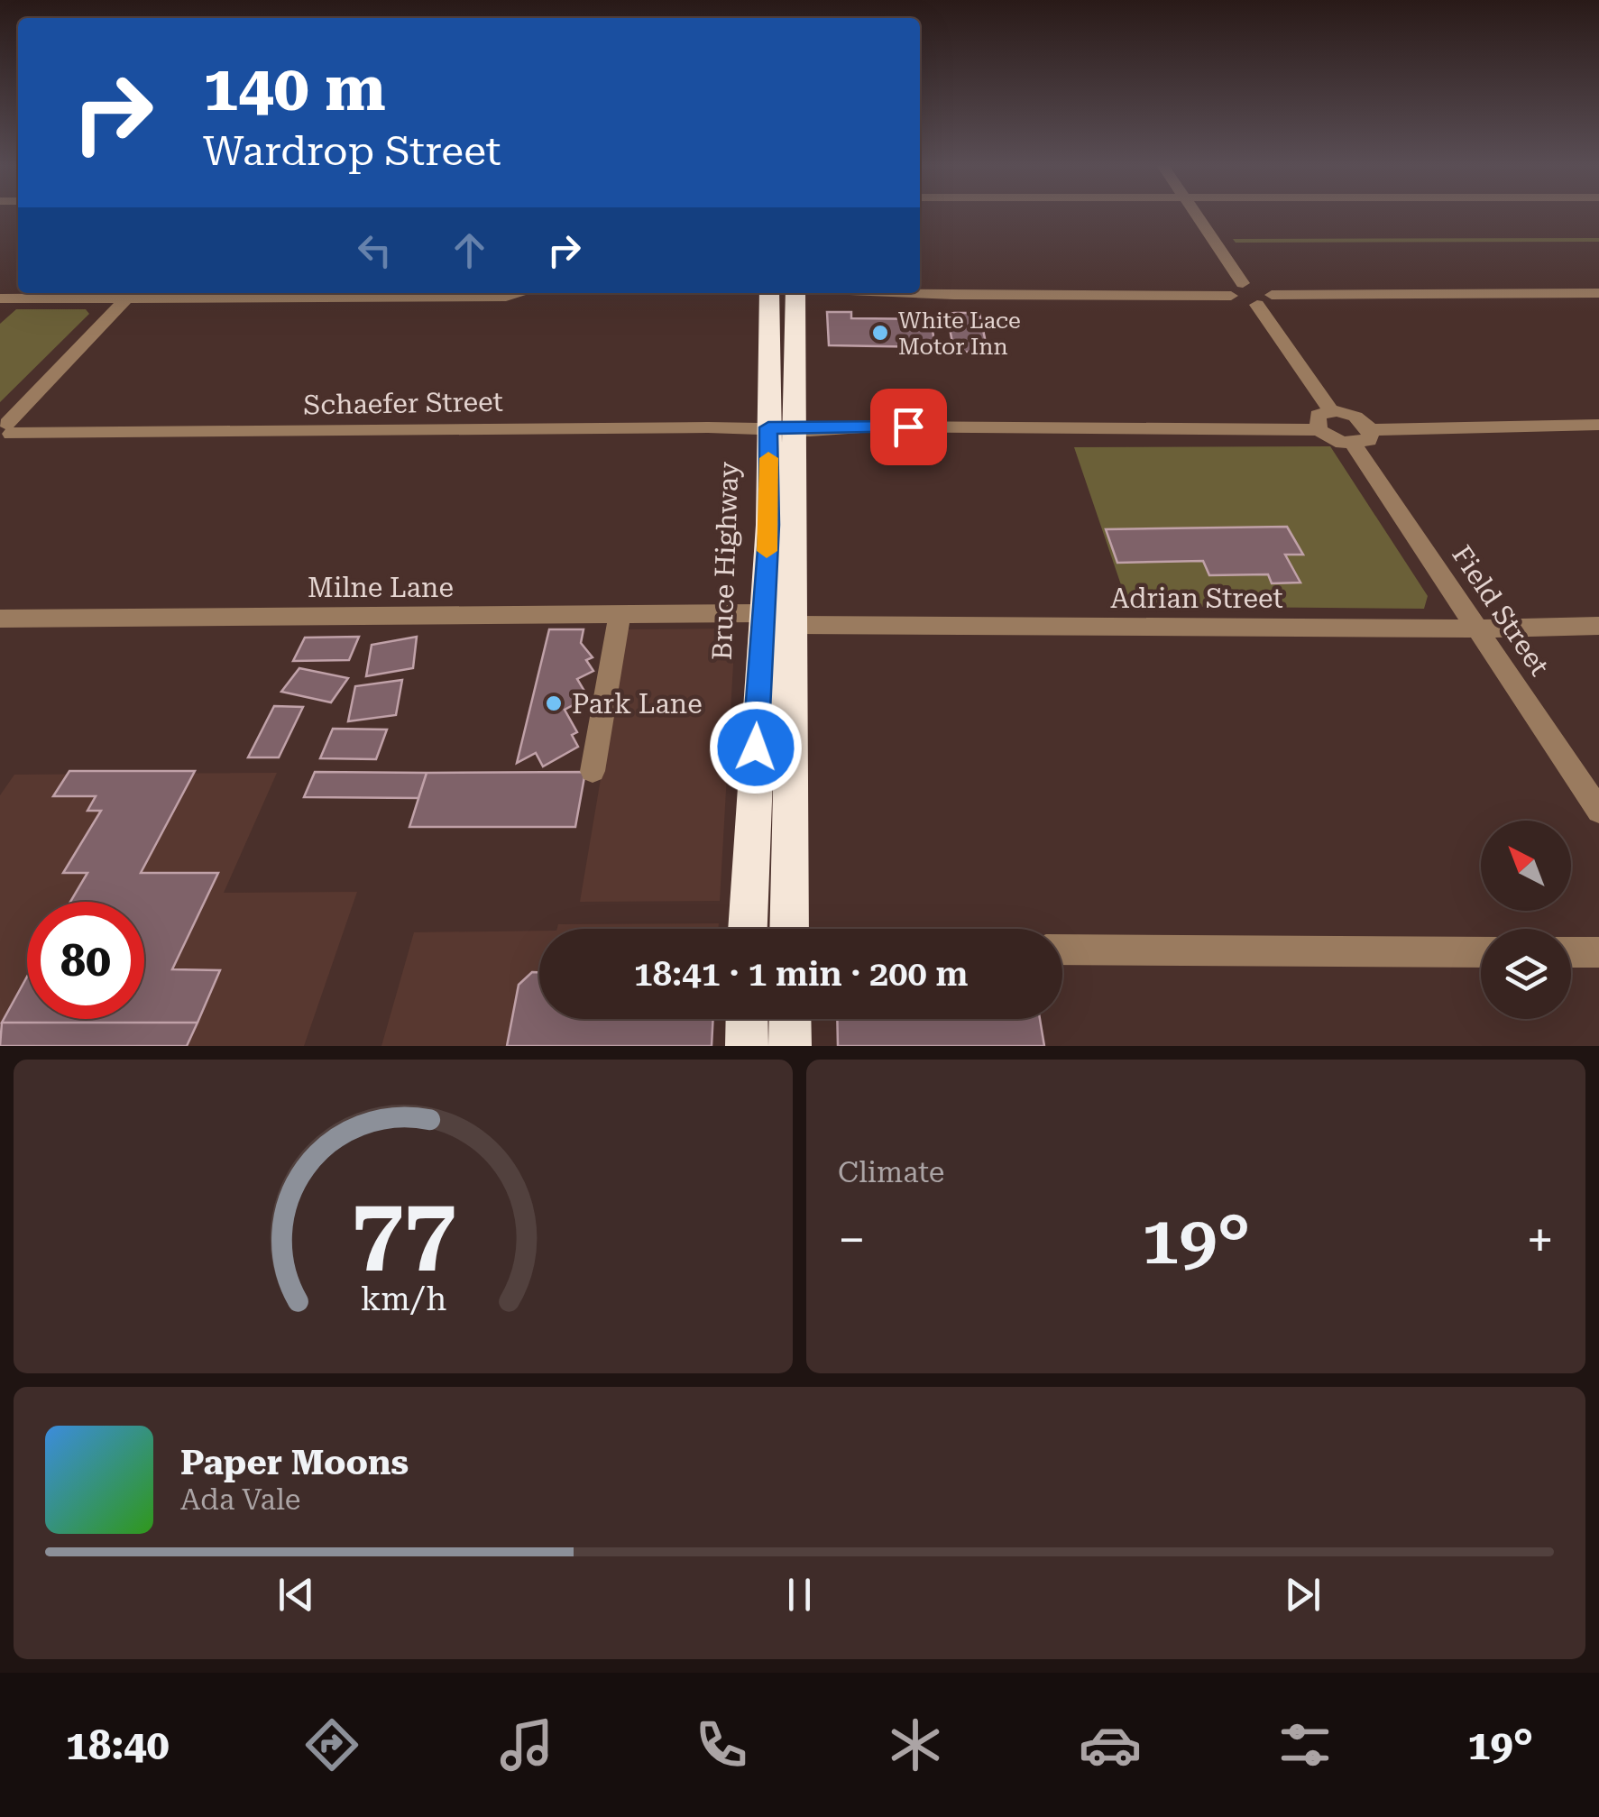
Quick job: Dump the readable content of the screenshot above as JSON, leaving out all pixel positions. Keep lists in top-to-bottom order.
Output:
{
  "streets": {
    "highway": ["Bruce Highway"],
    "street": [
      "Schaefer Street",
      "Milne Lane",
      "Adrian Street",
      "Field Street"
    ]
  },
  "crossings": [
    ["Schaefer Street", "Bruce Highway"],
    ["Bruce Highway", "Milne Lane"],
    ["Bruce Highway", "Adrian Street"],
    ["Adrian Street", "Field Street"]
  ],
  "places": ["White Lace Motor Inn", "Park Lane"],
  "north": "top left",
  "page": {
    "turn": ["140 m", "Wardrop Street"],
    "limit": "80",
    "trip": "18:41 · 1 min · 200 m",
    "tile": "Climate",
    "heat": ["−", "19°", "+"],
    "song": ["Paper Moons", "Ada Vale"],
    "tabs": ["18:40", "19°"],
    "gauge": ["77", "km/h"]
  }
}
